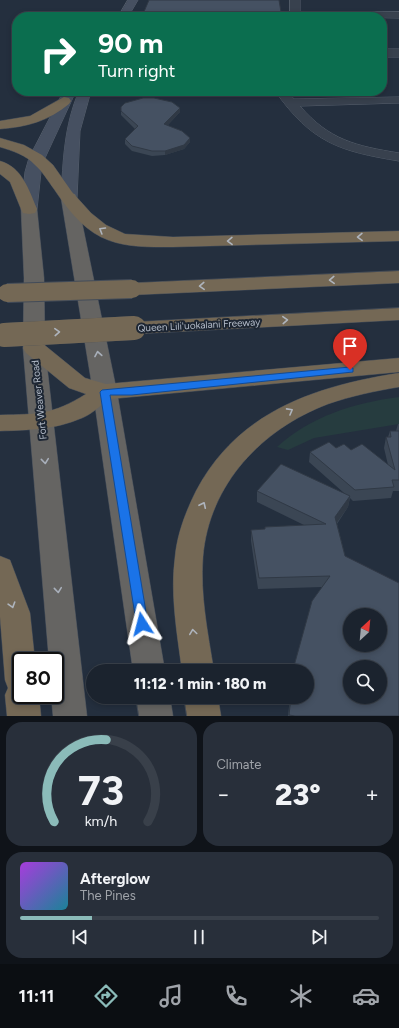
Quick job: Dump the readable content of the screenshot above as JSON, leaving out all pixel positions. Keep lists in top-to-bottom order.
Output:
{
  "streets": {
    "highway": ["Queen Liliʻuokalani Freeway", "Fort Weaver Road"]
  },
  "one_way": ["Fort Weaver Road"],
  "north": "top right",
  "page": {
    "turn": ["90 m", "Turn right"],
    "limit": "80",
    "trip": "11:12 · 1 min · 180 m",
    "tile": "Climate",
    "heat": ["−", "23°", "+"],
    "song": ["Afterglow", "The Pines"],
    "tabs": "11:11",
    "gauge": ["73", "km/h"]
  }
}
